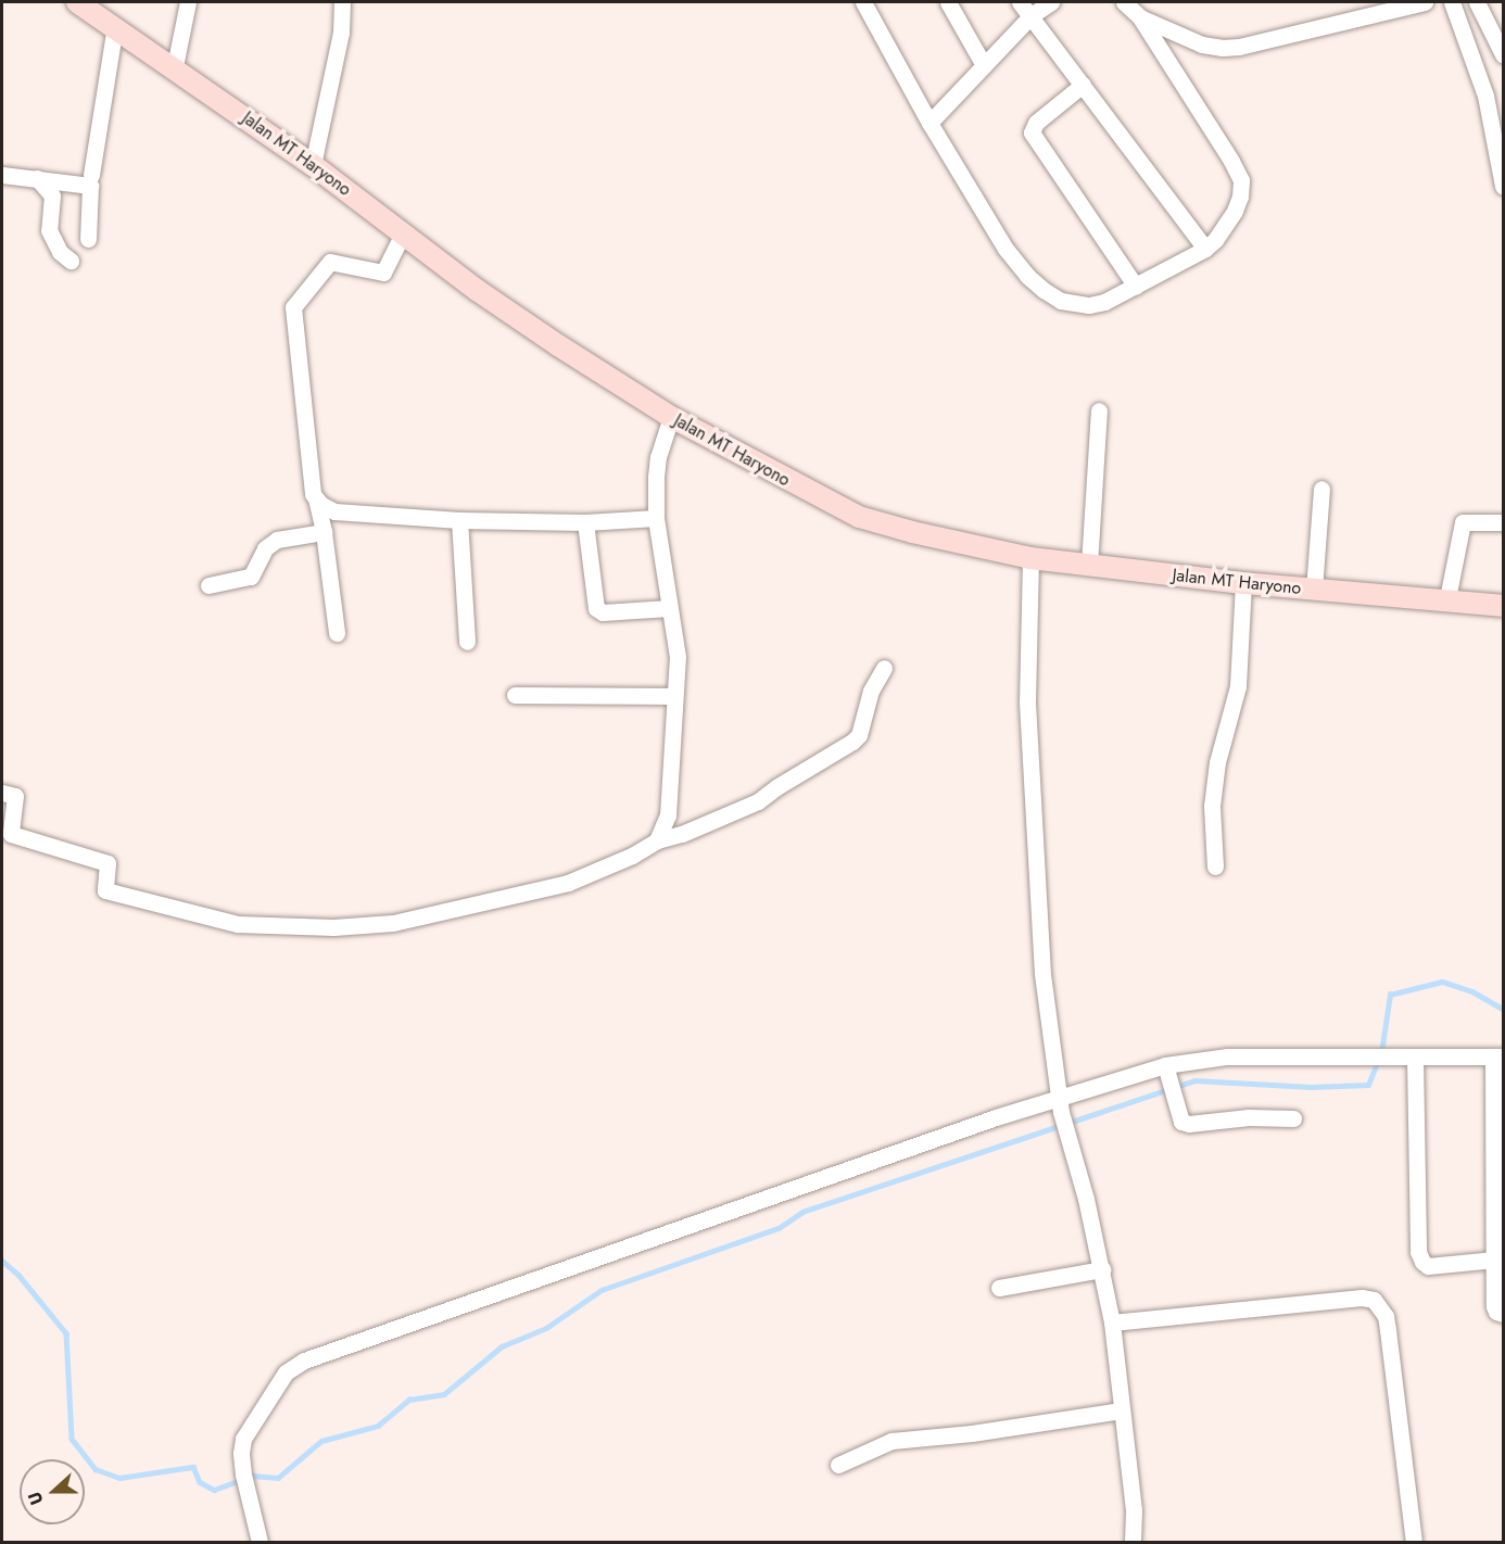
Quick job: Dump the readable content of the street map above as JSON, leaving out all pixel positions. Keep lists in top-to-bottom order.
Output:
{
  "streets": {
    "main road": ["Jalan MT Haryono"]
  },
  "north": "left"
}
